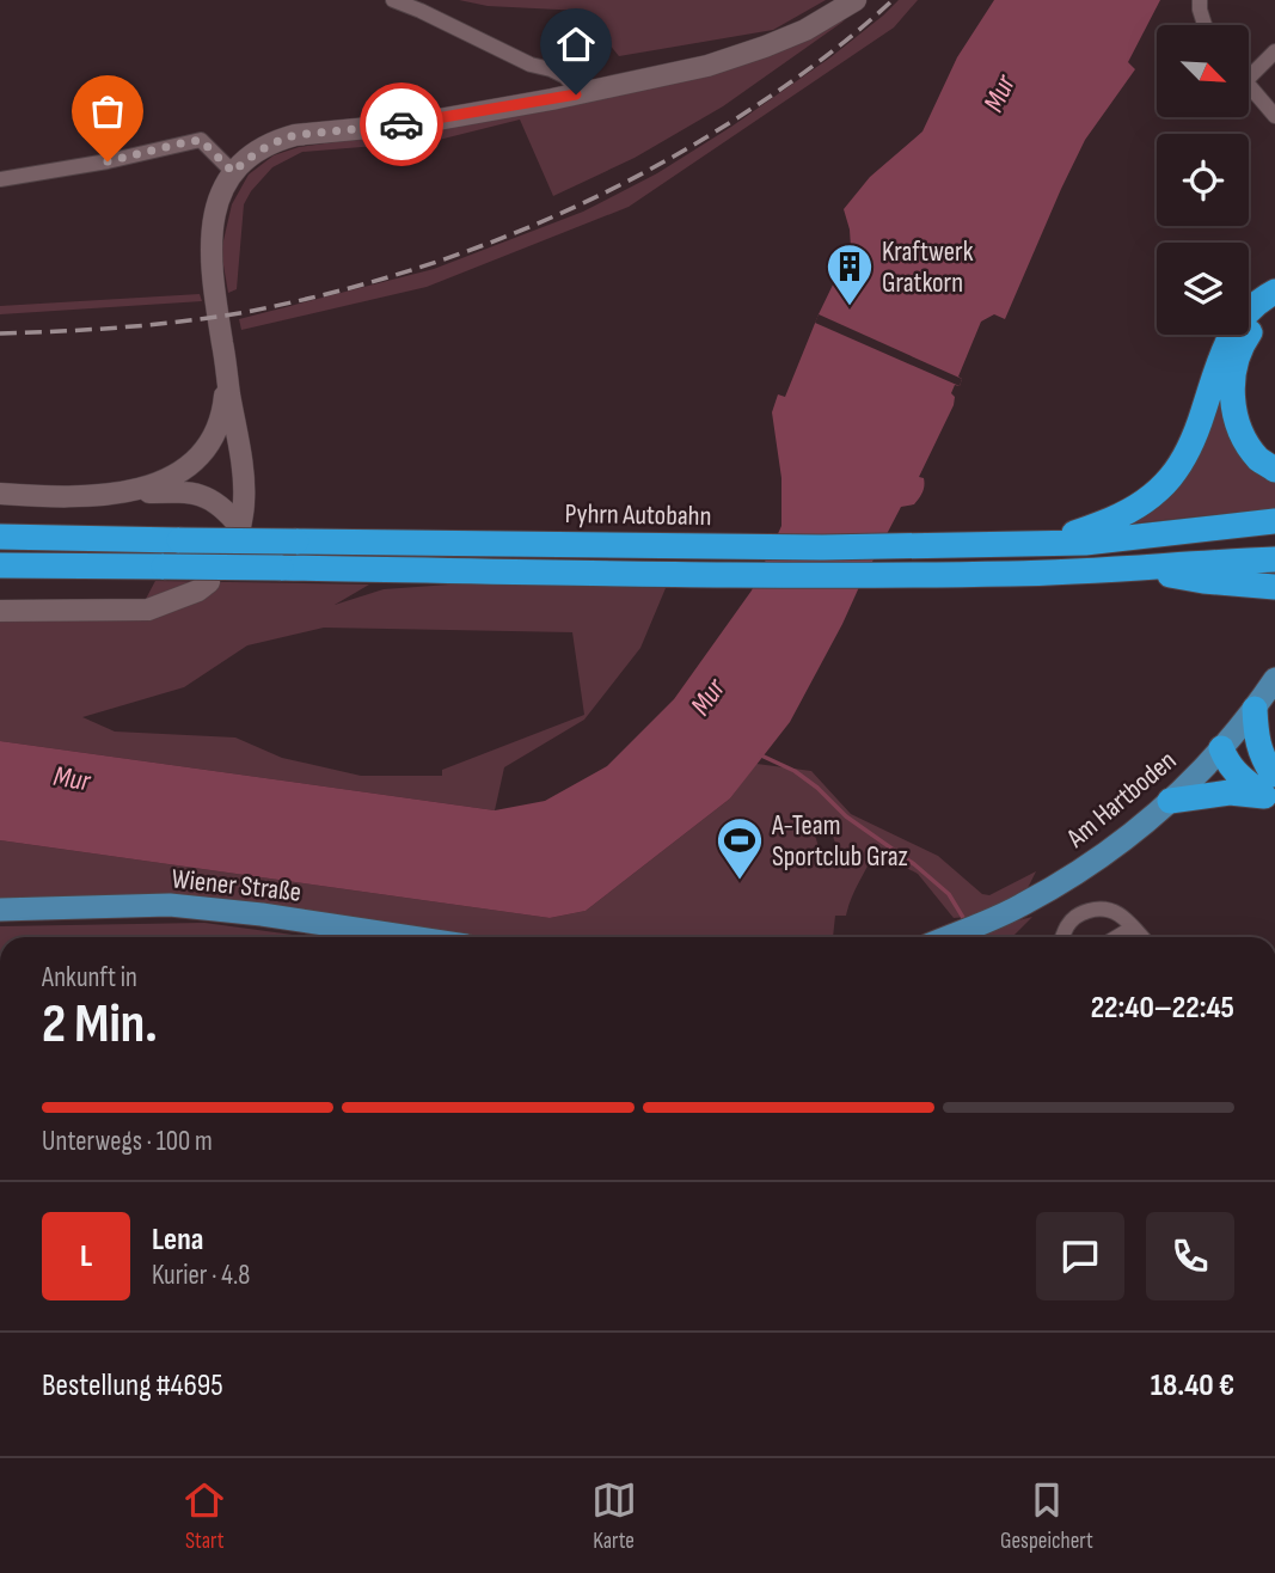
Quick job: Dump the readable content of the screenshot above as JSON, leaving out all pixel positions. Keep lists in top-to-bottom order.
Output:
{
  "streets": {
    "highway": ["Pyhrn Autobahn"],
    "main road": ["Am Hartboden", "Wiener Straße"]
  },
  "water": ["Mur"],
  "places": {
    "building": ["Kraftwerk Gratkorn"],
    "sports": ["A-Team Sportclub Graz"]
  },
  "north": "bottom right",
  "page": {
    "heading": ["2 Min.", "Ankunft in", "22:40–22:45"],
    "panel": [
      "Lena",
      "Kurier · 4.8",
      "Bestellung #4695",
      "18.40 €"
    ],
    "bar": "Unterwegs · 100 m",
    "round": "L",
    "tabs": ["Start", "Karte", "Gespeichert"]
  }
}
